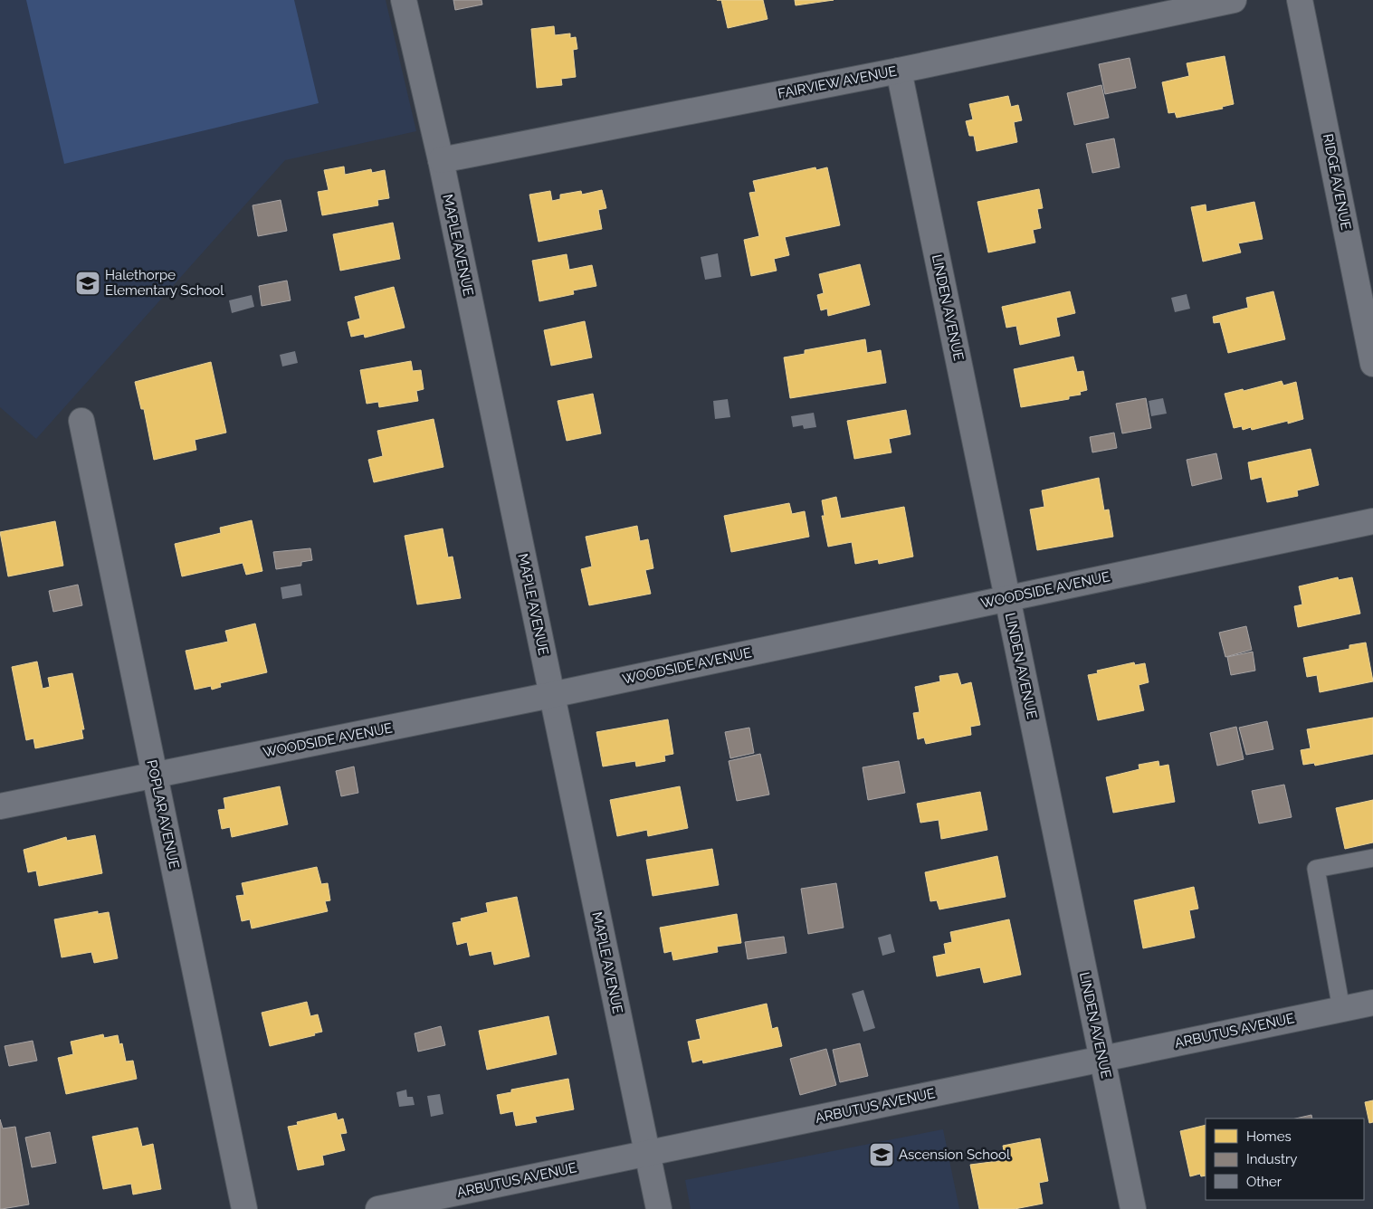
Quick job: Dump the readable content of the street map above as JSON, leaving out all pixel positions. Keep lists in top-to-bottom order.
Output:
{
  "streets": {
    "street": [
      "FAIRVIEW AVENUE",
      "RIDGE AVENUE",
      "MAPLE AVENUE",
      "LINDEN AVENUE",
      "WOODSIDE AVENUE",
      "POPLAR AVENUE",
      "ARBUTUS AVENUE"
    ]
  },
  "crossings": [
    ["FAIRVIEW AVENUE", "MAPLE AVENUE"],
    ["FAIRVIEW AVENUE", "LINDEN AVENUE"],
    ["MAPLE AVENUE", "WOODSIDE AVENUE"],
    ["MAPLE AVENUE", "ARBUTUS AVENUE"],
    ["LINDEN AVENUE", "WOODSIDE AVENUE"],
    ["LINDEN AVENUE", "ARBUTUS AVENUE"],
    ["WOODSIDE AVENUE", "POPLAR AVENUE"]
  ],
  "places": {
    "school or university": ["Halethorpe Elementary School", "Ascension School"]
  },
  "legend": ["Homes", "Industry", "Other"]
}
